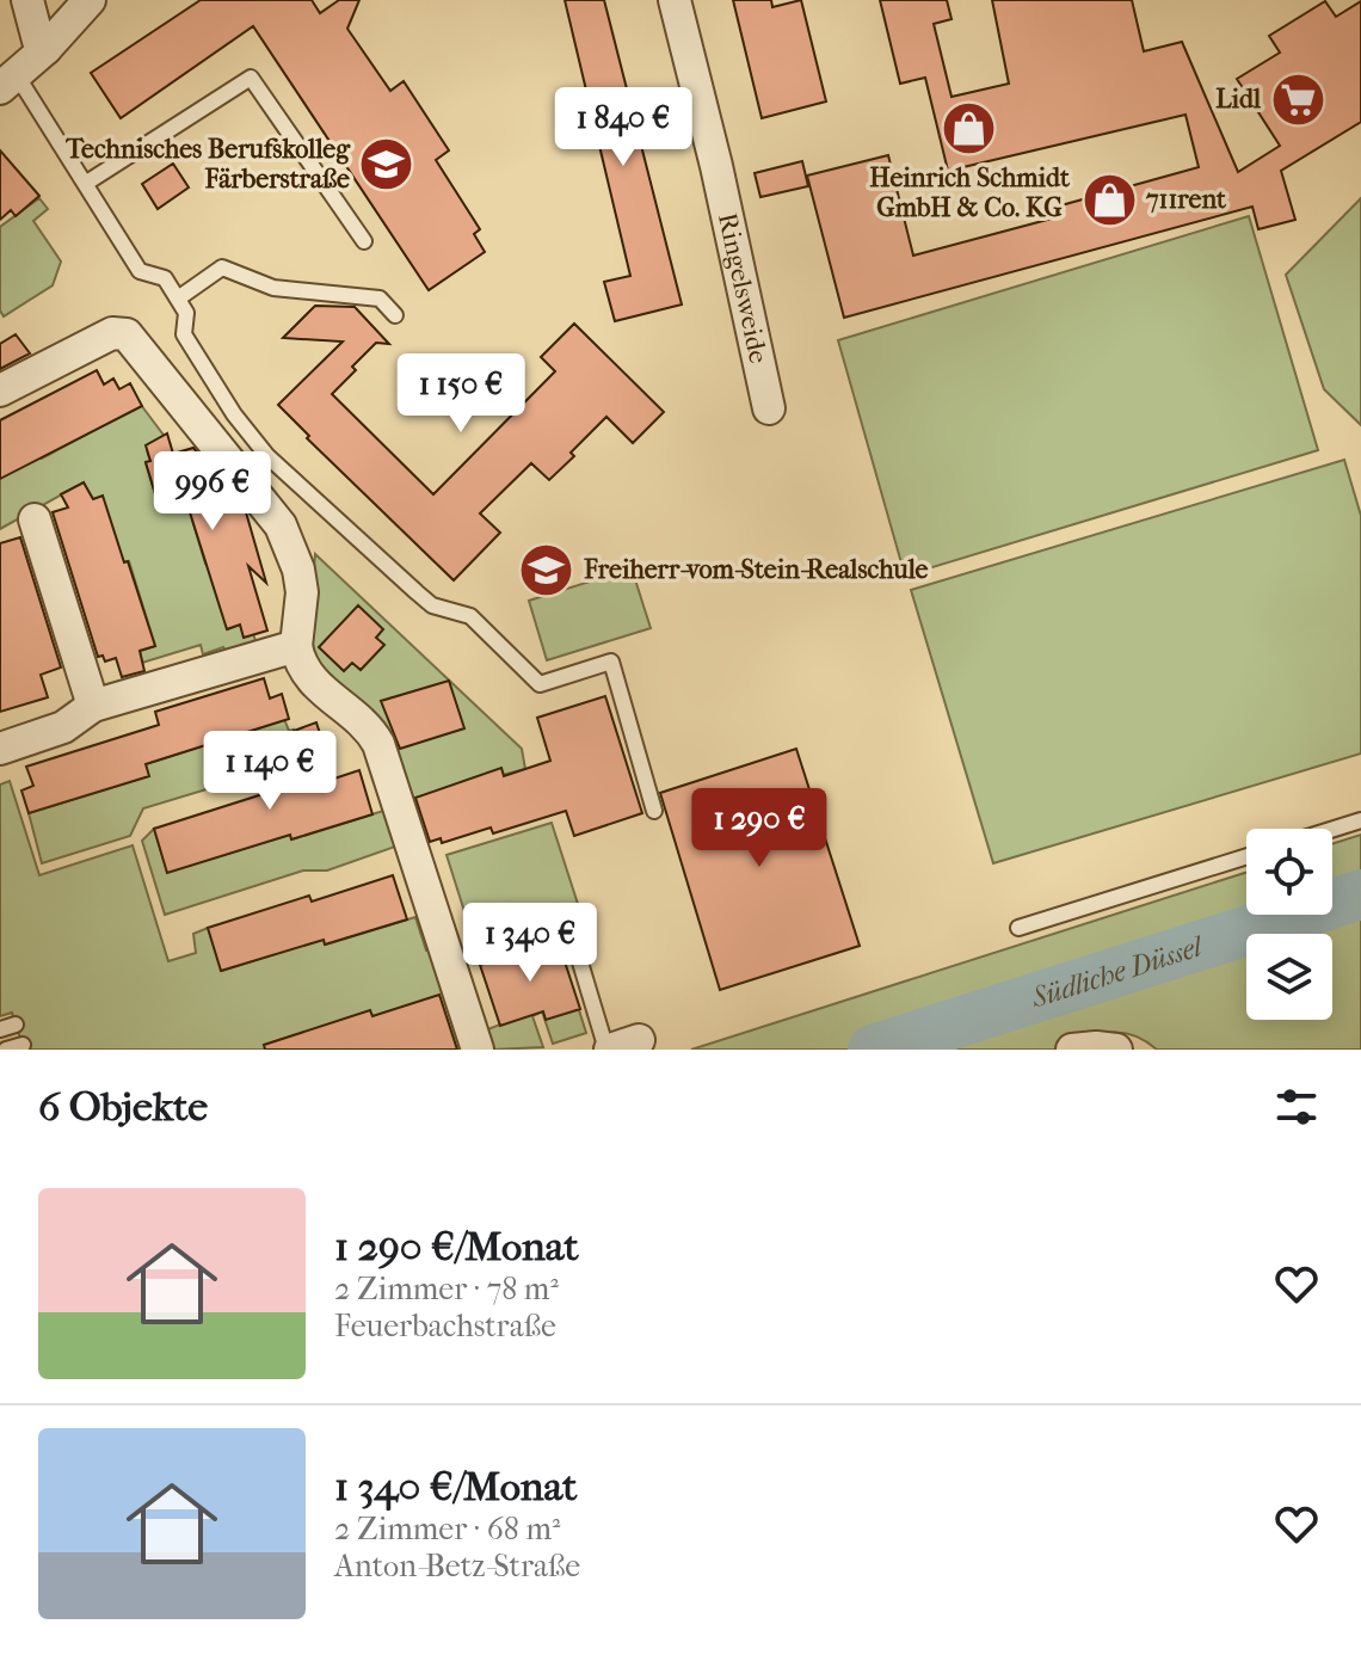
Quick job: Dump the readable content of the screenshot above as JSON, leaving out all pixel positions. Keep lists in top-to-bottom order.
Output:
{
  "streets": {
    "street": ["Ringelsweide"]
  },
  "water": ["Südliche Düssel"],
  "places": {
    "supermarket": ["Lidl"],
    "shop": ["Heinrich Schmidt GmbH & Co. KG", "711rent"],
    "school or university": ["Technisches Berufskolleg Färberstraße", "Freiherr-vom-Stein-Realschule"]
  },
  "page": {
    "price": [
      "1 840 €",
      "1 150 €",
      "996 €",
      "1 140 €",
      "1 290 €",
      "1 340 €"
    ],
    "heading": "6 Objekte",
    "list": [
      {
        "name": "1 290 €/Monat",
        "note": "2 Zimmer · 78 m² · Feuerbachstraße"
      },
      {
        "name": "1 340 €/Monat",
        "note": "2 Zimmer · 68 m² · Anton-Betz-Straße"
      }
    ]
  }
}
